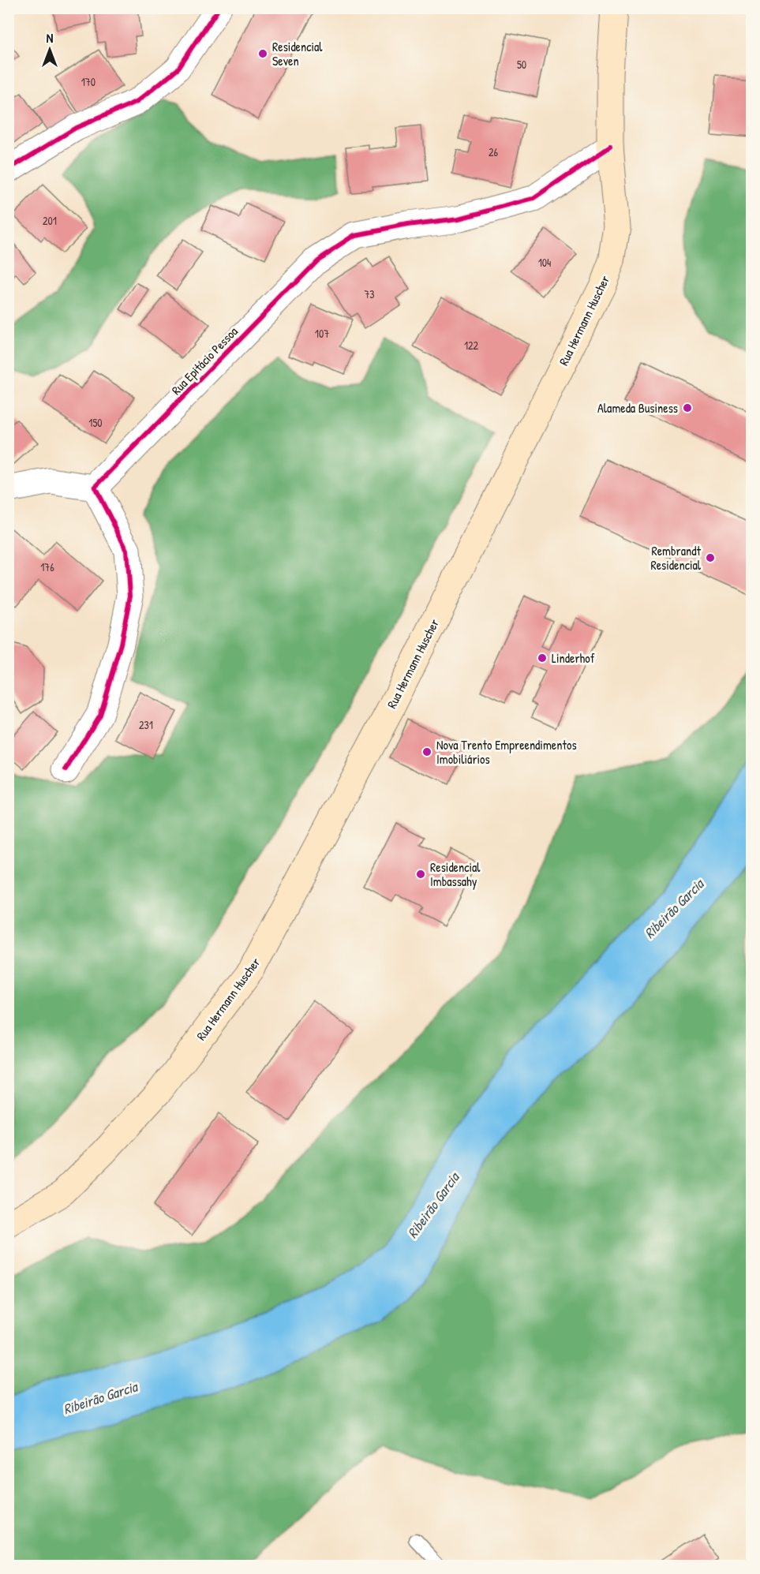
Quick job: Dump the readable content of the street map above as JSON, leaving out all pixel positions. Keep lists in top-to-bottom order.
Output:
{
  "streets": {
    "main road": ["Rua Hermann Huscher"],
    "street": ["Rua Epitácio Pessoa"]
  },
  "crossings": [
    ["Rua Hermann Huscher", "Rua Epitácio Pessoa"]
  ],
  "water": ["Ribeirão Garcia"],
  "places": [
    "Residencial Seven",
    "Alameda Business",
    "Rembrandt Residencial",
    "Linderhof",
    "Nova Trento Empreendimentos Imobiliários",
    "Residencial Imbassahy"
  ],
  "house_numbers": [
    "50",
    "170",
    "26",
    "201",
    "104",
    "73",
    "107",
    "122",
    "150",
    "176",
    "231"
  ],
  "north": "top"
}
